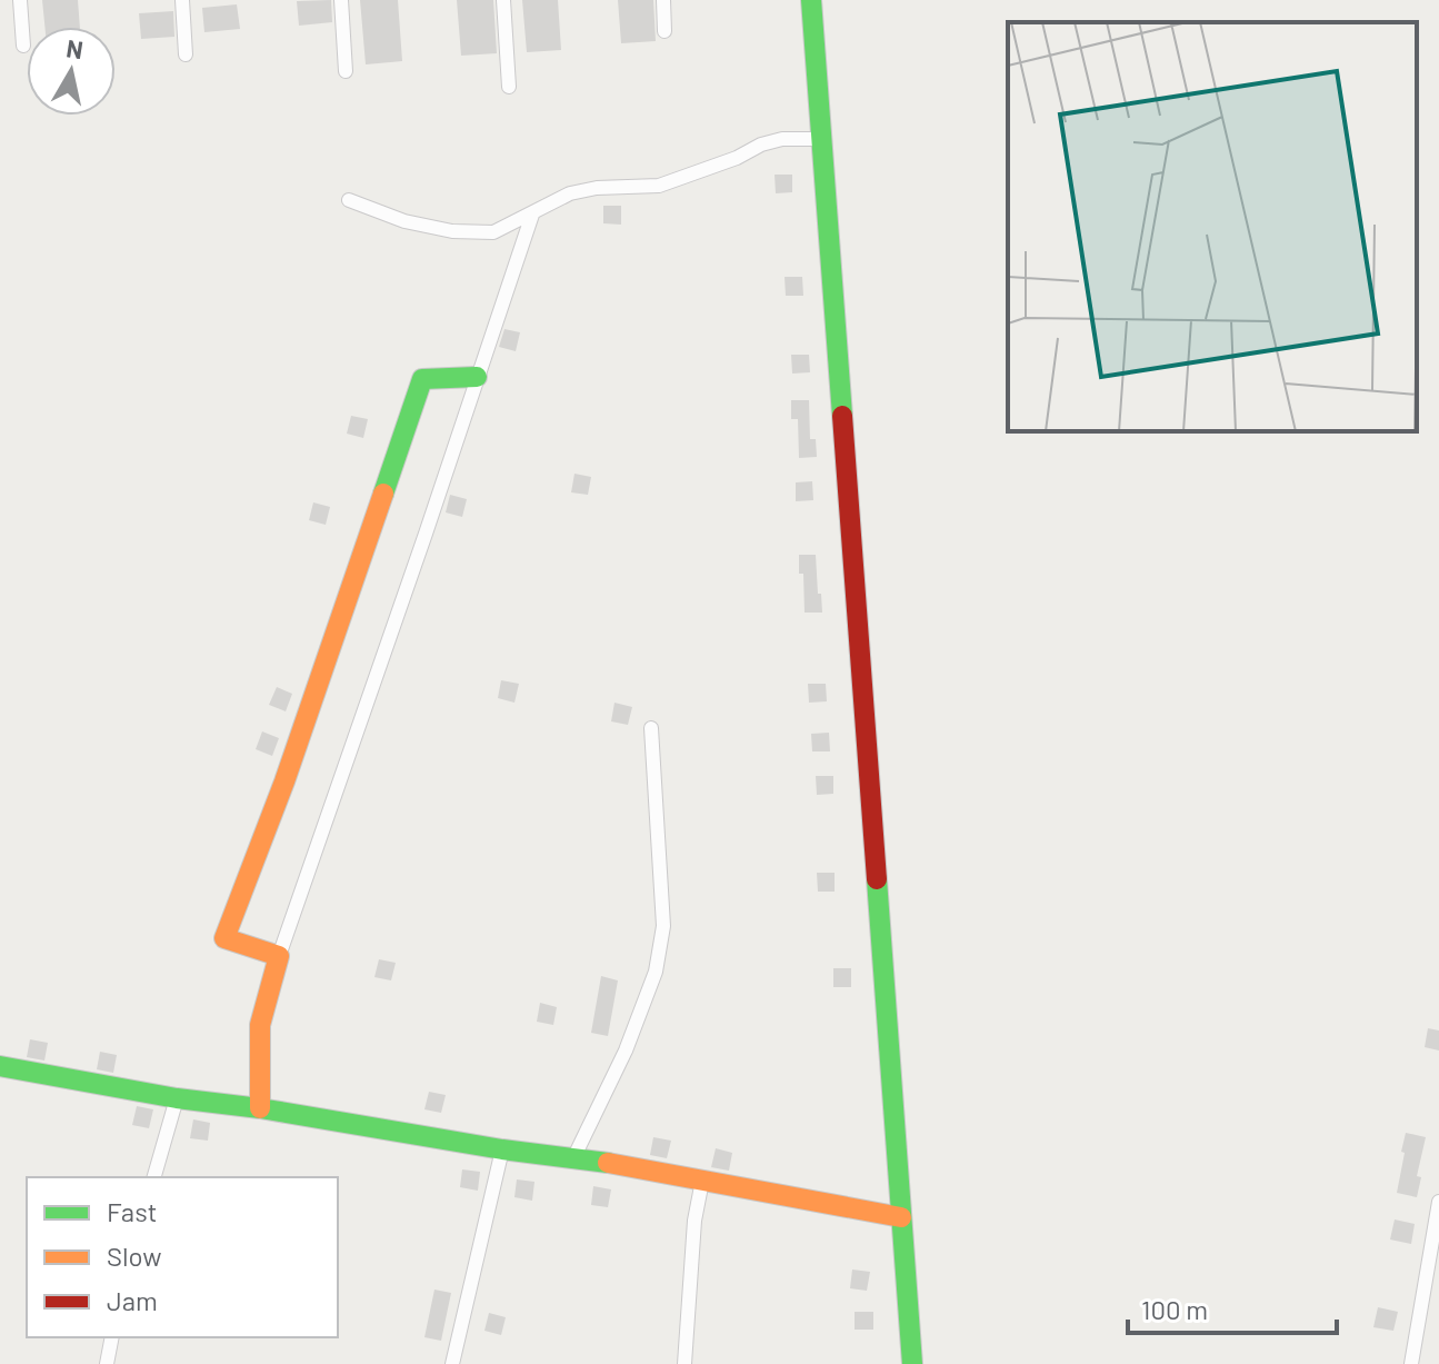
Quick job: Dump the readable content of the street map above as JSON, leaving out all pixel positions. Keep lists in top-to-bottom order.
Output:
{
  "legend": ["Fast", "Slow", "Jam"],
  "scale_bar": "100 m",
  "north": "top"
}
